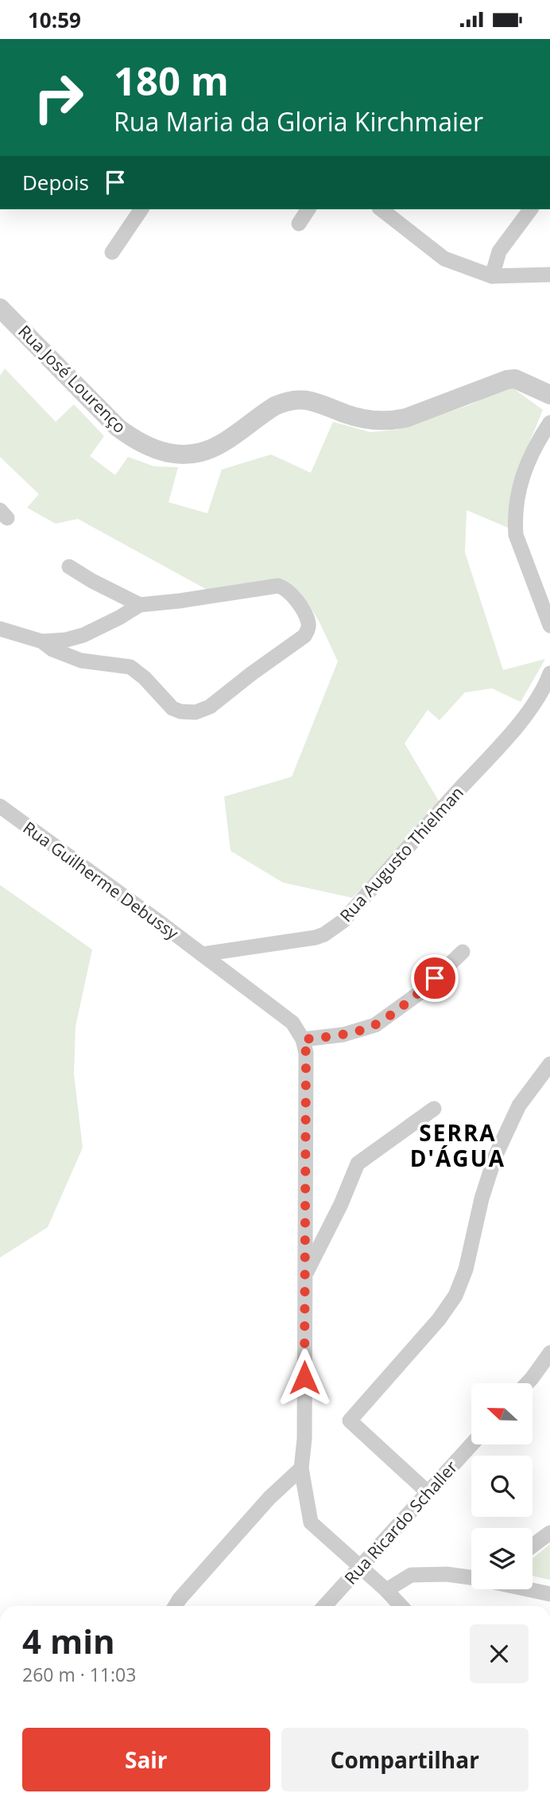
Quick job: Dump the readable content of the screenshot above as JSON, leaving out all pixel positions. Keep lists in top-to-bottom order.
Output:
{
  "streets": {
    "street": [
      "Rua José Lourenço",
      "Rua Augusto Thielman",
      "Rua Guilherme Debussy",
      "Rua Ricardo Schaller"
    ]
  },
  "crossings": [
    ["Rua Augusto Thielman", "Rua Guilherme Debussy"]
  ],
  "districts": ["SERRA D'ÁGUA"],
  "north": "left",
  "page": {
    "status": "10:59",
    "turn": ["180 m", "Rua Maria da Gloria Kirchmaier"],
    "then": "Depois",
    "heading": ["4 min", "260 m · 11:03"],
    "buttons": ["Sair", "Compartilhar"]
  }
}
